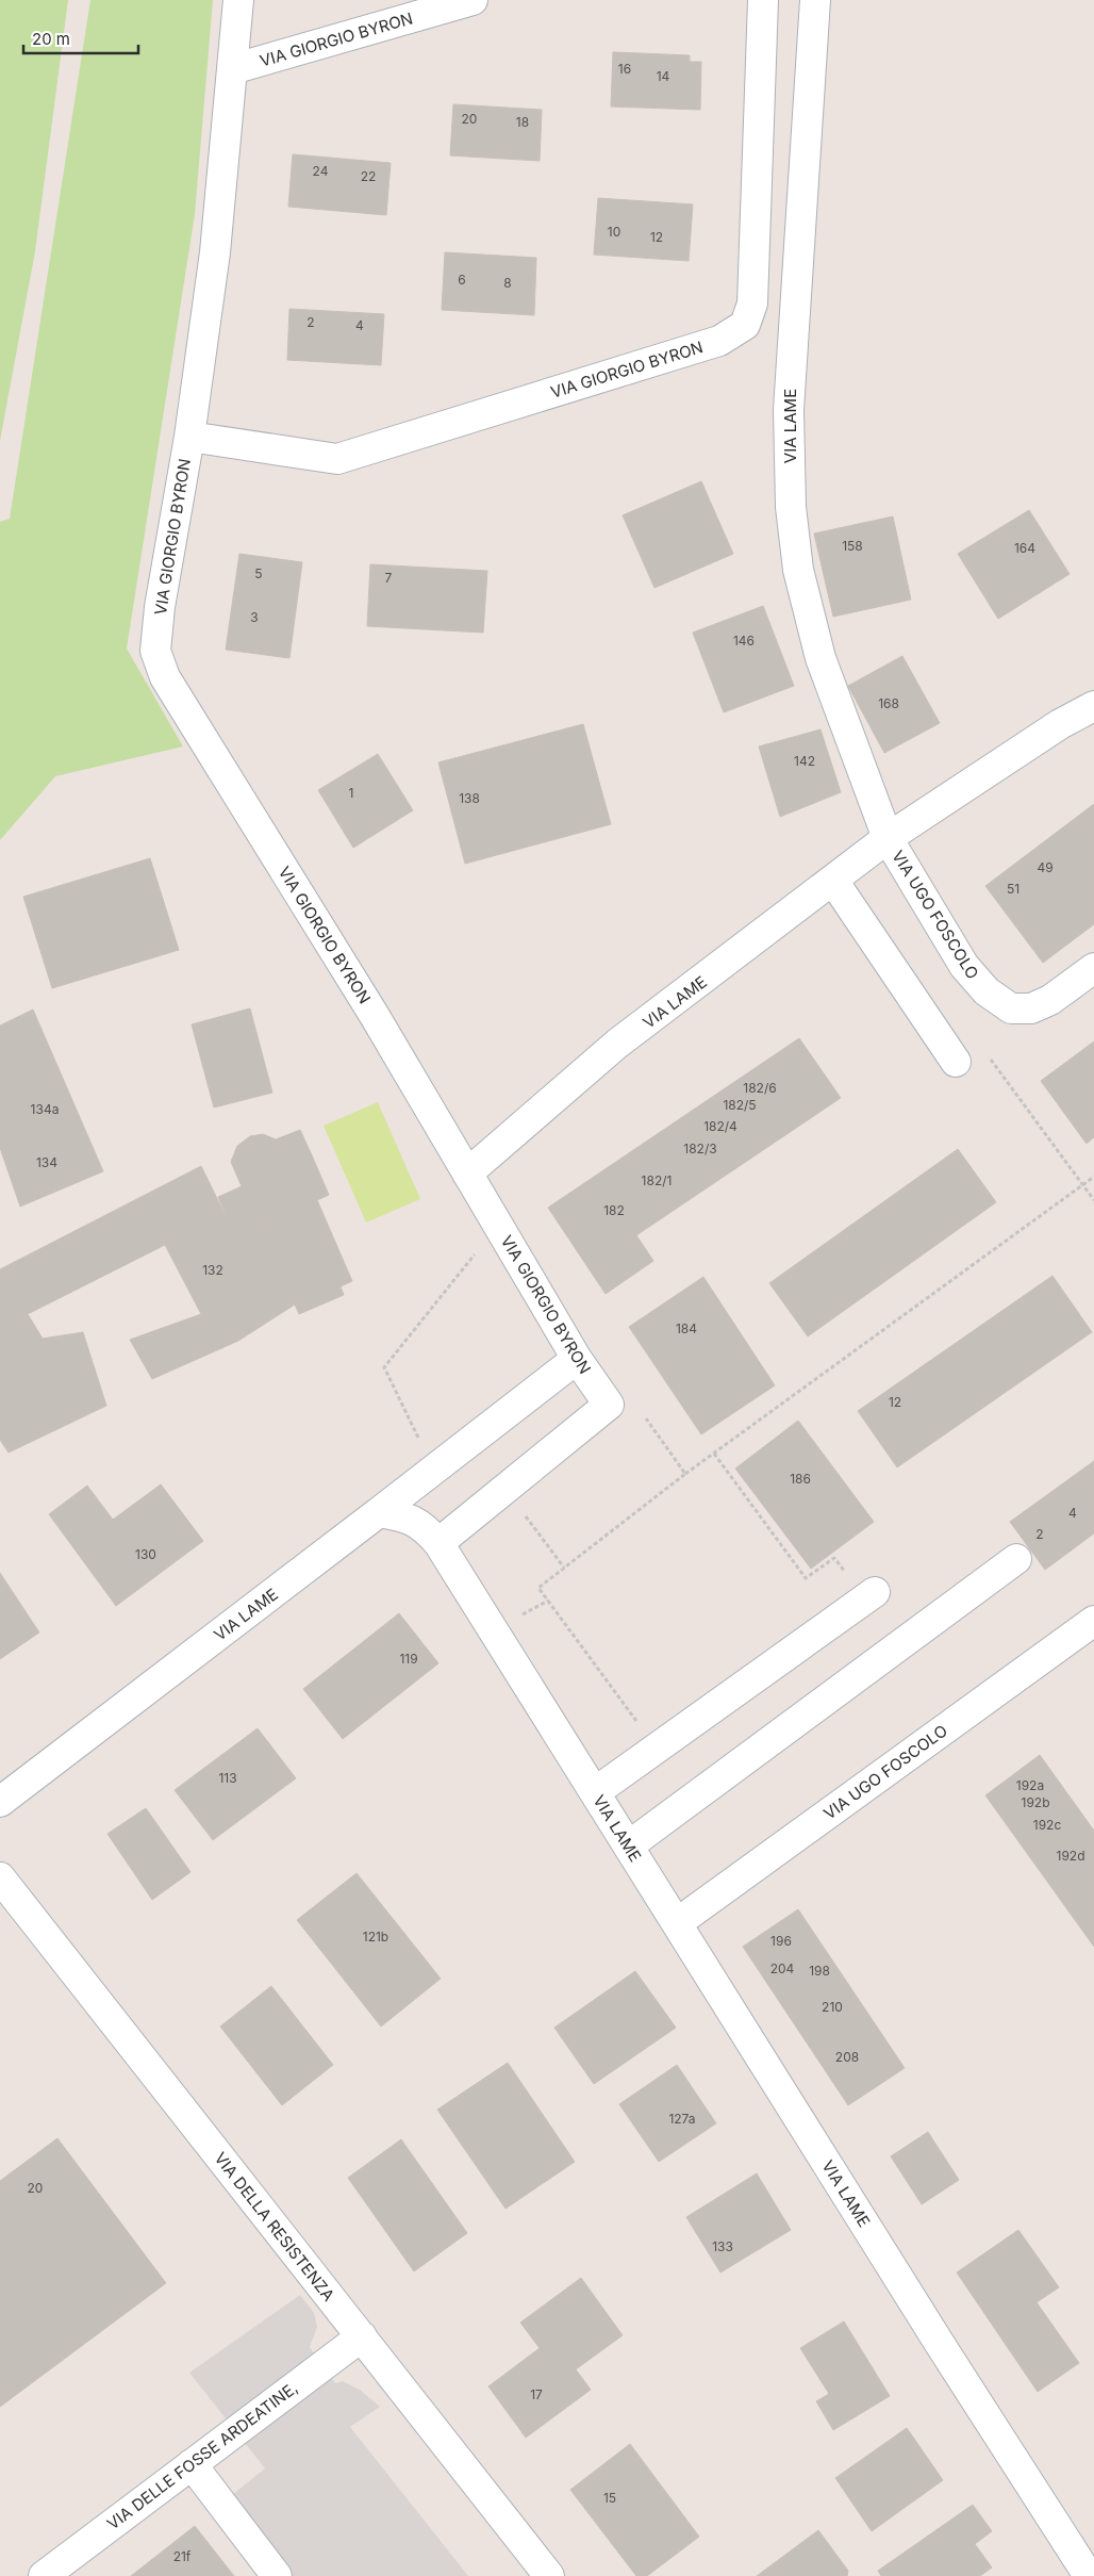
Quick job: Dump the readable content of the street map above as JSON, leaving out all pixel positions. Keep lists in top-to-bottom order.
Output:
{
  "streets": {
    "street": [
      "VIA GIORGIO BYRON",
      "VIA LAME",
      "VIA UGO FOSCOLO",
      "VIA DELLA RESISTENZA",
      "VIA DELLE FOSSE ARDEATINE,"
    ]
  },
  "crossings": [
    ["VIA GIORGIO BYRON", "VIA LAME"],
    ["VIA LAME", "VIA UGO FOSCOLO"],
    ["VIA DELLA RESISTENZA", "VIA DELLE FOSSE ARDEATINE,"]
  ],
  "house_numbers": [
    "16",
    "14",
    "20",
    "18",
    "24",
    "22",
    "10",
    "12",
    "6",
    "8",
    "2",
    "4",
    "158",
    "164",
    "5",
    "7",
    "3",
    "146",
    "168",
    "142",
    "1",
    "138",
    "49",
    "51",
    "182/6",
    "182/5",
    "134a",
    "182/4",
    "182/3",
    "134",
    "182/1",
    "182",
    "132",
    "184",
    "12",
    "186",
    "4",
    "2",
    "130",
    "119",
    "113",
    "192a",
    "192b",
    "192c",
    "192d",
    "121b",
    "196",
    "204",
    "198",
    "210",
    "208",
    "127a",
    "20",
    "133",
    "17",
    "15",
    "21f"
  ],
  "scale_bar": "20 m"
}
